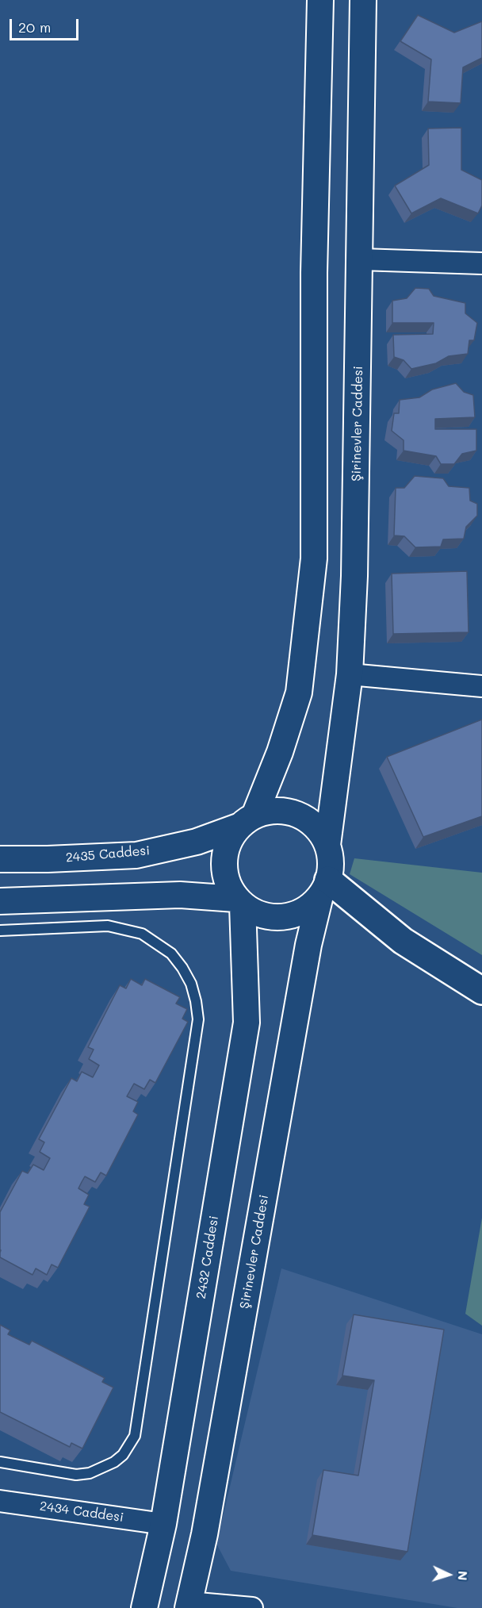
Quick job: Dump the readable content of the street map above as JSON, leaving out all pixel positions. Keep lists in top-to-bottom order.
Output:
{
  "streets": {
    "street": [
      "Şirinevler Caddesi",
      "2435 Caddesi",
      "2432 Caddesi",
      "2434 Caddesi"
    ]
  },
  "crossings": [
    ["Şirinevler Caddesi", "2435 Caddesi"],
    ["Şirinevler Caddesi", "2432 Caddesi"],
    ["2435 Caddesi", "2432 Caddesi"],
    ["2432 Caddesi", "2434 Caddesi"]
  ],
  "scale_bar": "20 m",
  "north": "right"
}
